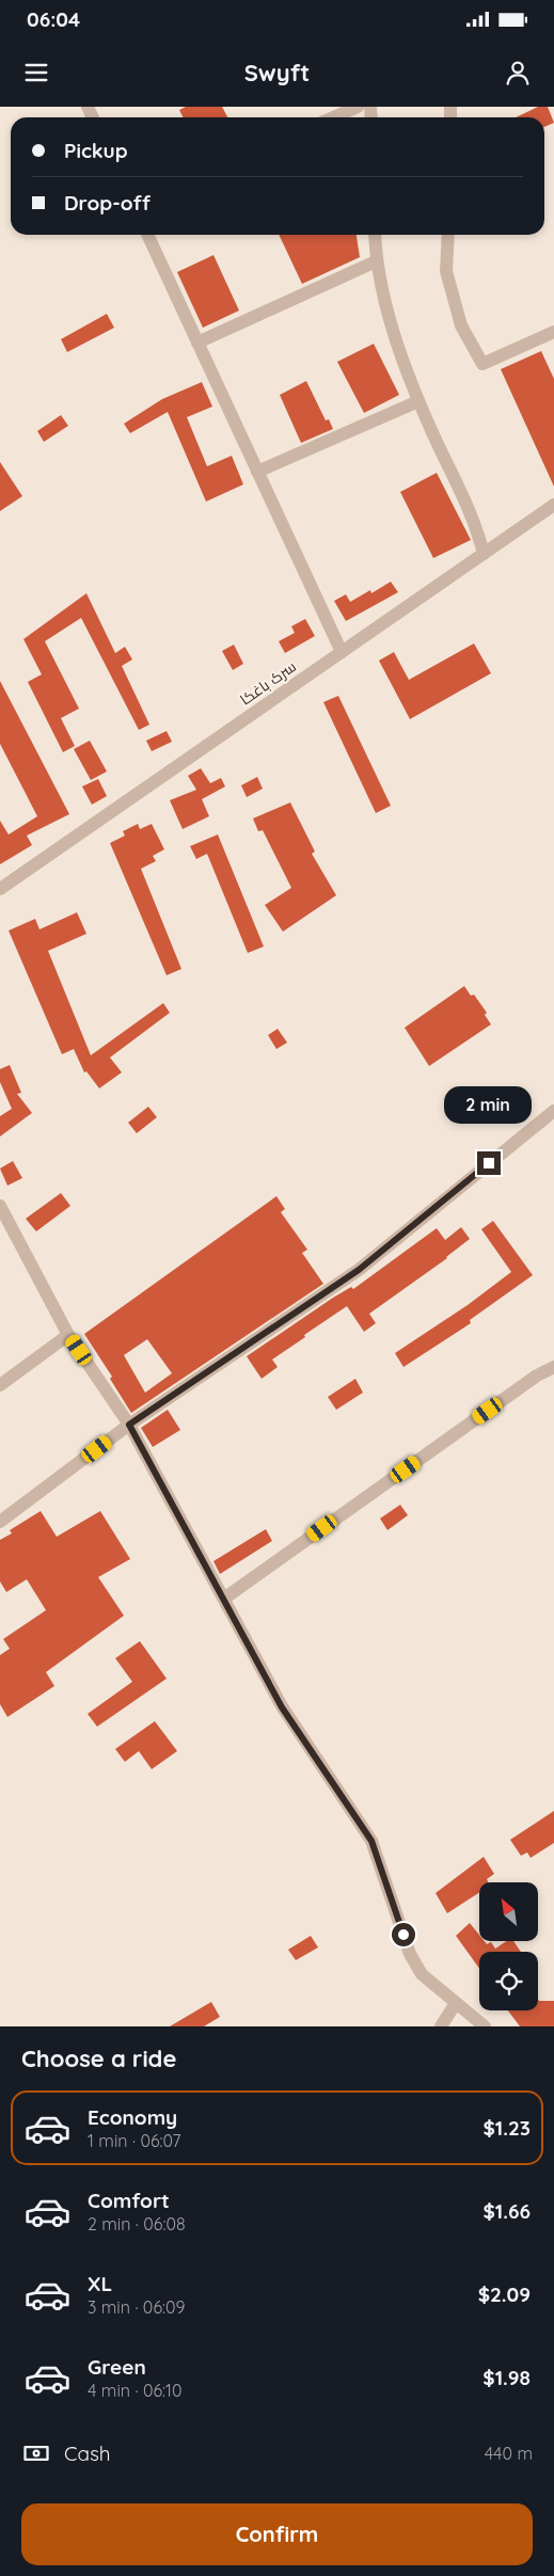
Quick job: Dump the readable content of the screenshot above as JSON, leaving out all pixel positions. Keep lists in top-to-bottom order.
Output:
{
  "streets": {
    "street": ["سرک باغکا"]
  },
  "north": "top left",
  "page": {
    "status": "06:04",
    "header": "Swyft",
    "banner": ["Pickup", "Drop-off"],
    "bubble": "2 min",
    "heading": "Choose a ride",
    "list": [
      {
        "name": "Economy",
        "note": "1 min · 06:07",
        "value": "$1.23"
      },
      {
        "name": "Comfort",
        "note": "2 min · 06:08",
        "value": "$1.66"
      },
      {
        "name": "XL",
        "note": "3 min · 06:09",
        "value": "$2.09"
      },
      {
        "name": "Green",
        "note": "4 min · 06:10",
        "value": "$1.98"
      }
    ],
    "pay": ["Cash", "440 m"],
    "buttons": "Confirm"
  }
}
